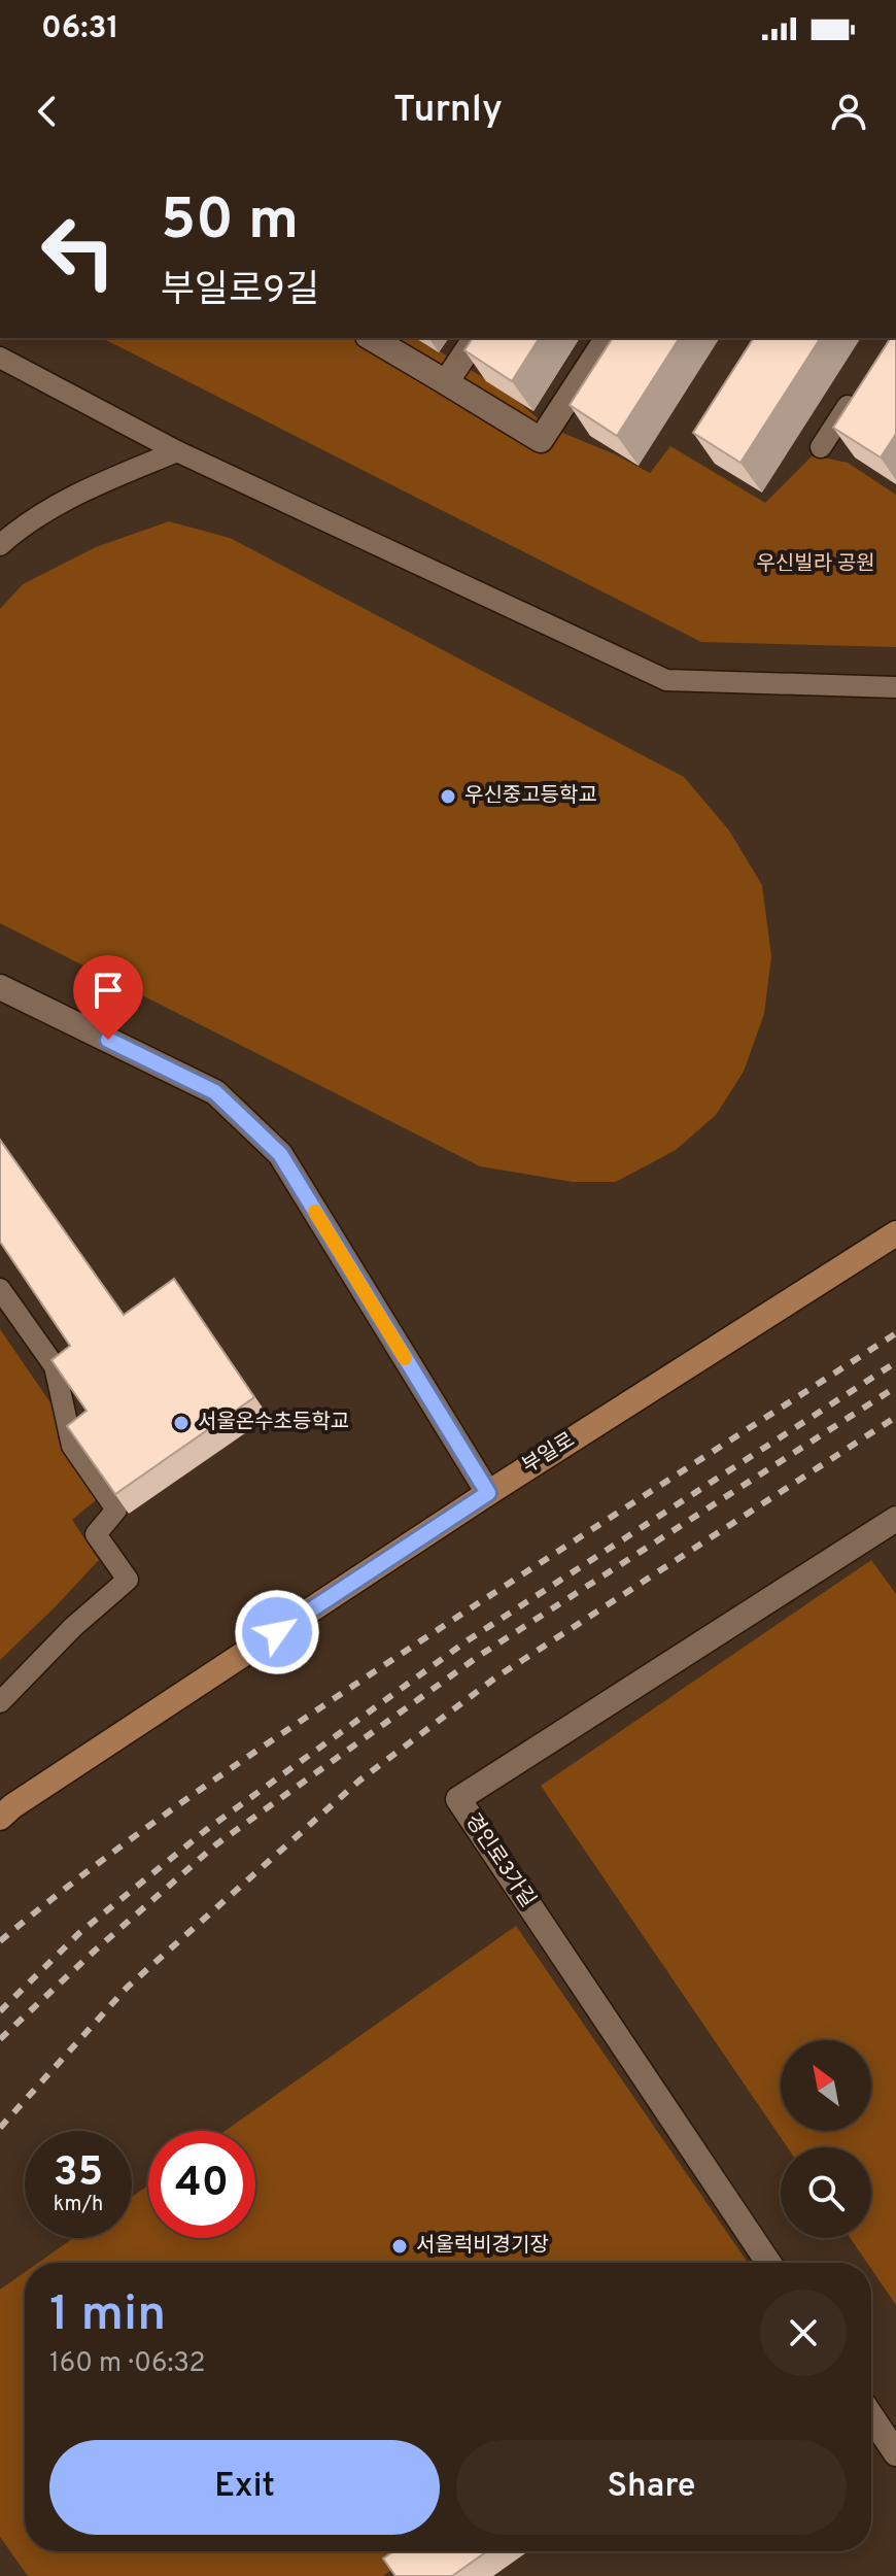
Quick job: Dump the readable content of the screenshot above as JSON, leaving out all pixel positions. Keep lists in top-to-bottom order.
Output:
{
  "streets": {
    "street": ["부일로", "경인로3가길"]
  },
  "parks": ["우신빌라 공원"],
  "places": ["우신중고등학교", "서울온수초등학교", "서울럭비경기장"],
  "north": "top left",
  "page": {
    "status": "06:31",
    "header": "Turnly",
    "turn": ["50 m", "부일로9길"],
    "speed": "35 km/h",
    "limit": "40",
    "heading": ["1 min", "160 m · 06:32"],
    "buttons": ["Exit", "Share"]
  }
}
